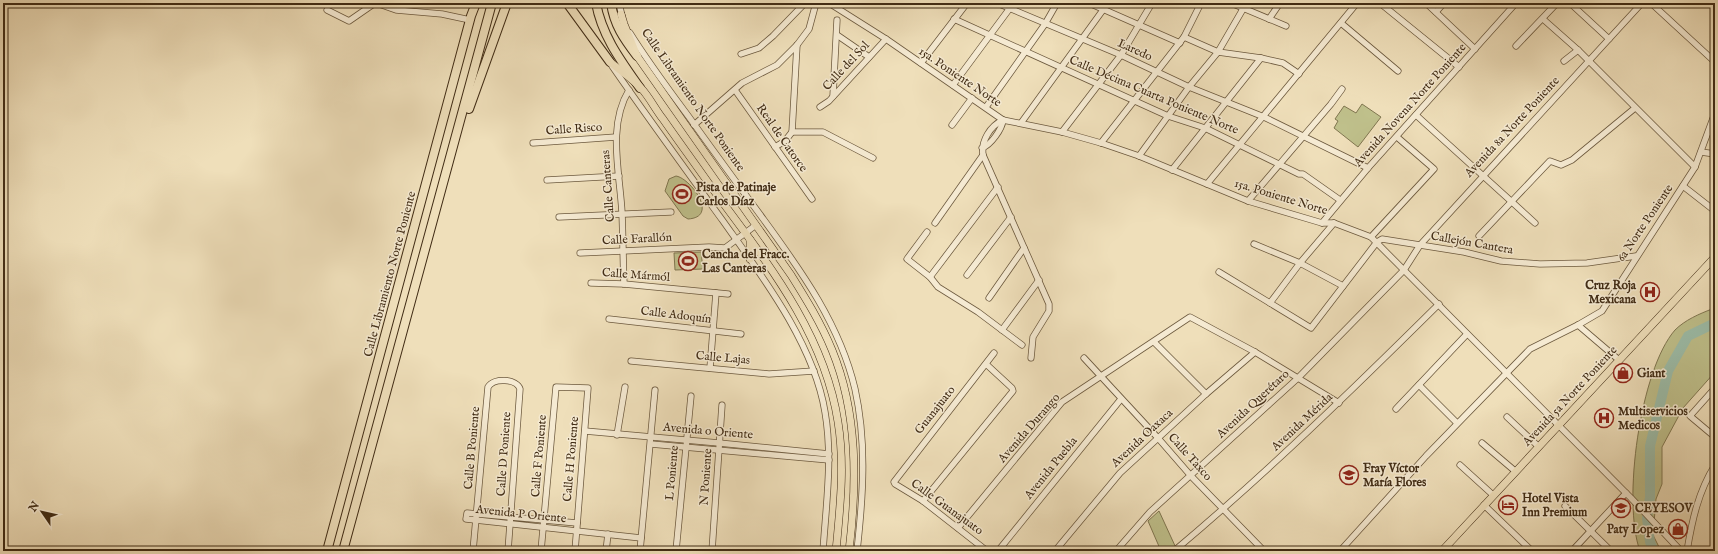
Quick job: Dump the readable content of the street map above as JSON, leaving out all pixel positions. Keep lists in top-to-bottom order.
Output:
{
  "streets": {
    "highway": ["Calle Libramiento Norte Poniente"],
    "main road": ["Avenida 5a Norte Poniente"],
    "street": [
      "Laredo",
      "Calle del Sol",
      "15a. Poniente Norte",
      "Calle Décima Cuarta Poniente Norte",
      "Avenida Novena Norte Poniente",
      "Avenida 8a Norte Poniente",
      "Calle Risco",
      "Real de Catorce",
      "Calle Canteras",
      "6a Norte Poniente",
      "Calle Farallón",
      "Callejón Cantera",
      "Calle Mármól",
      "Calle Adoquín",
      "Calle Lajas",
      "Avenida Querétaro",
      "Guanajuato",
      "Avenida Mérida",
      "Avenida Durango",
      "Avenida o Oriente",
      "Avenida Oaxaca",
      "Calle B Poniente",
      "Calle D Poniente",
      "Calle F Poniente",
      "Calle Taxco",
      "Calle H Poniente",
      "Avenida Puebla",
      "L Poniente",
      "N Poniente",
      "Calle Guanajuato",
      "Avenida P Oriente"
    ]
  },
  "crossings": [
    ["Laredo", "Avenida Novena Norte Poniente"],
    ["Calle del Sol", "15a. Poniente Norte"],
    ["15a. Poniente Norte", "Avenida Novena Norte Poniente"],
    ["15a. Poniente Norte", "Avenida 8a Norte Poniente"],
    ["15a. Poniente Norte", "6a Norte Poniente"],
    ["15a. Poniente Norte", "Callejón Cantera"],
    ["15a. Poniente Norte", "Avenida 5a Norte Poniente"],
    ["15a. Poniente Norte", "Avenida Querétaro"],
    ["15a. Poniente Norte", "Avenida Mérida"],
    ["Calle Décima Cuarta Poniente Norte", "Avenida Novena Norte Poniente"],
    ["Avenida 8a Norte Poniente", "Callejón Cantera"],
    ["Avenida 8a Norte Poniente", "Avenida Querétaro"],
    ["Calle Risco", "Calle Canteras"],
    ["Calle Canteras", "Calle Farallón"],
    ["Calle Canteras", "Calle Mármól"],
    ["6a Norte Poniente", "Callejón Cantera"],
    ["Avenida Querétaro", "Calle Taxco"],
    ["Guanajuato", "Calle Guanajuato"],
    ["Avenida Mérida", "Calle Taxco"],
    ["Avenida Durango", "Avenida Oaxaca"],
    ["Avenida Durango", "Calle Taxco"],
    ["Avenida Durango", "Calle Guanajuato"],
    ["Avenida o Oriente", "Calle H Poniente"],
    ["Avenida o Oriente", "L Poniente"],
    ["Avenida o Oriente", "N Poniente"],
    ["Avenida Oaxaca", "Calle Taxco"],
    ["Calle B Poniente", "Calle D Poniente"],
    ["Calle B Poniente", "Avenida P Oriente"],
    ["Calle D Poniente", "Avenida P Oriente"],
    ["Calle F Poniente", "Calle H Poniente"],
    ["Calle F Poniente", "Avenida P Oriente"],
    ["Calle Taxco", "Avenida Puebla"],
    ["Calle H Poniente", "Avenida P Oriente"]
  ],
  "places": {
    "sports": ["Pista de Patinaje Carlos Díaz", "Cancha del Fracc. Las Canteras"],
    "hospital": ["Cruz Roja Mexicana", "Multiservicios Medicos"],
    "shop": ["Giant", "Paty Lopez"],
    "school or university": ["Fray Víctor María Flores", "CEYESOV"],
    "hotel": ["Hotel Vista Inn Premium"]
  },
  "north": "top left"
}
